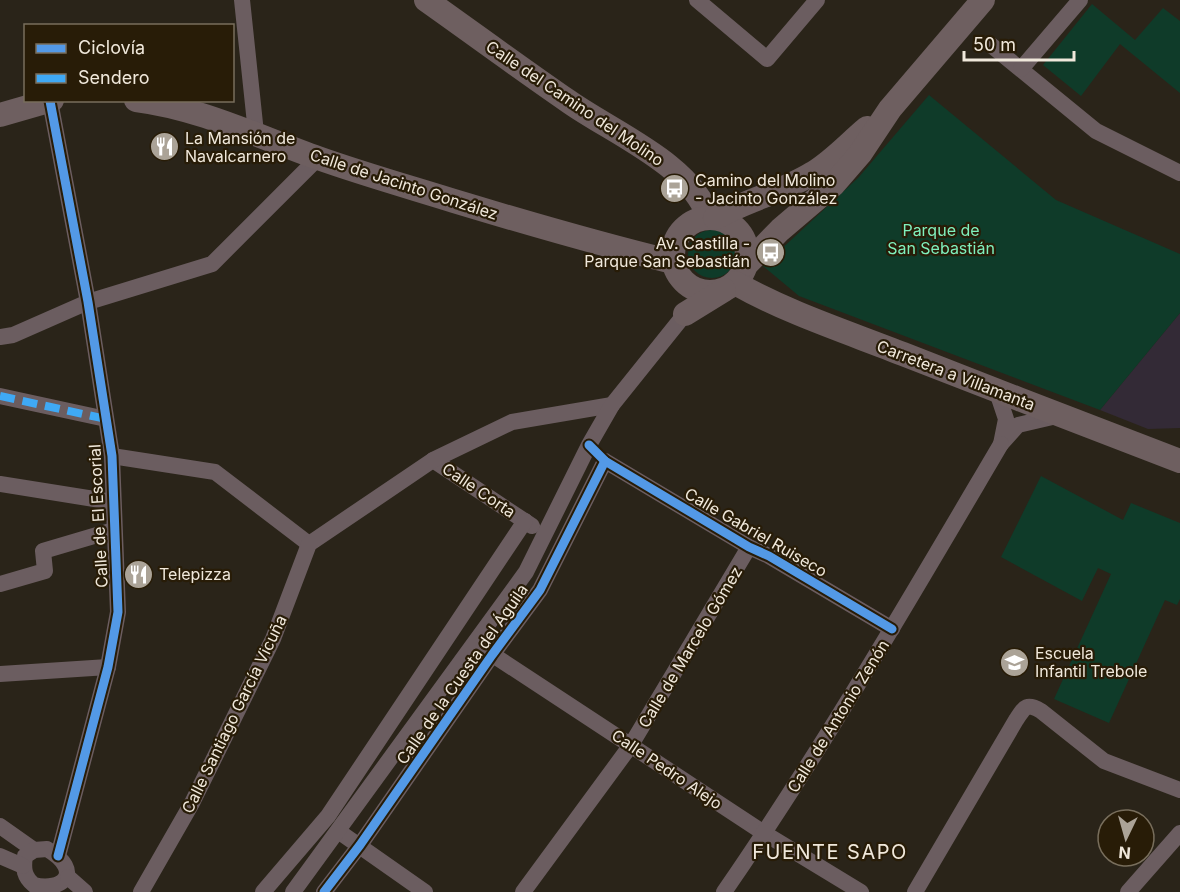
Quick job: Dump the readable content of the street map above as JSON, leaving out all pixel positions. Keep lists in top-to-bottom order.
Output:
{
  "streets": {
    "street": [
      "Calle del Camino del Molino",
      "Calle de Jacinto González",
      "Carretera a Villamanta",
      "Calle Corta",
      "Calle de El Escorial",
      "Calle Gabriel Ruiseco",
      "Calle de Marcelo Gómez",
      "Calle de la Cuesta del Águila",
      "Calle Santiago García Vicuña",
      "Calle de Antonio Zenón",
      "Calle Pedro Alejo"
    ]
  },
  "crossings": [
    ["Calle del Camino del Molino", "Calle de Jacinto González"],
    ["Calle del Camino del Molino", "Carretera a Villamanta"],
    ["Calle del Camino del Molino", "Calle de la Cuesta del Águila"],
    ["Calle de Jacinto González", "Carretera a Villamanta"],
    ["Calle de Jacinto González", "Calle de la Cuesta del Águila"],
    ["Carretera a Villamanta", "Calle de la Cuesta del Águila"],
    ["Carretera a Villamanta", "Calle de Antonio Zenón"],
    ["Calle Corta", "Calle de la Cuesta del Águila"],
    ["Calle Gabriel Ruiseco", "Calle de Marcelo Gómez"],
    ["Calle Gabriel Ruiseco", "Calle de la Cuesta del Águila"],
    ["Calle Gabriel Ruiseco", "Calle de Antonio Zenón"],
    ["Calle de Marcelo Gómez", "Calle Pedro Alejo"],
    ["Calle de la Cuesta del Águila", "Calle Pedro Alejo"],
    ["Calle de Antonio Zenón", "Calle Pedro Alejo"]
  ],
  "districts": ["FUENTE SAPO"],
  "parks": ["Parque de San Sebastián"],
  "places": {
    "restaurant": ["La Mansión de Navalcarnero", "Telepizza"],
    "bus stop": ["Camino del Molino - Jacinto González", "Av. Castilla - Parque San Sebastián"],
    "school or university": ["Escuela Infantil Trebole"]
  },
  "legend": ["Ciclovía", "Sendero"],
  "scale_bar": "50 m",
  "north": "bottom"
}
